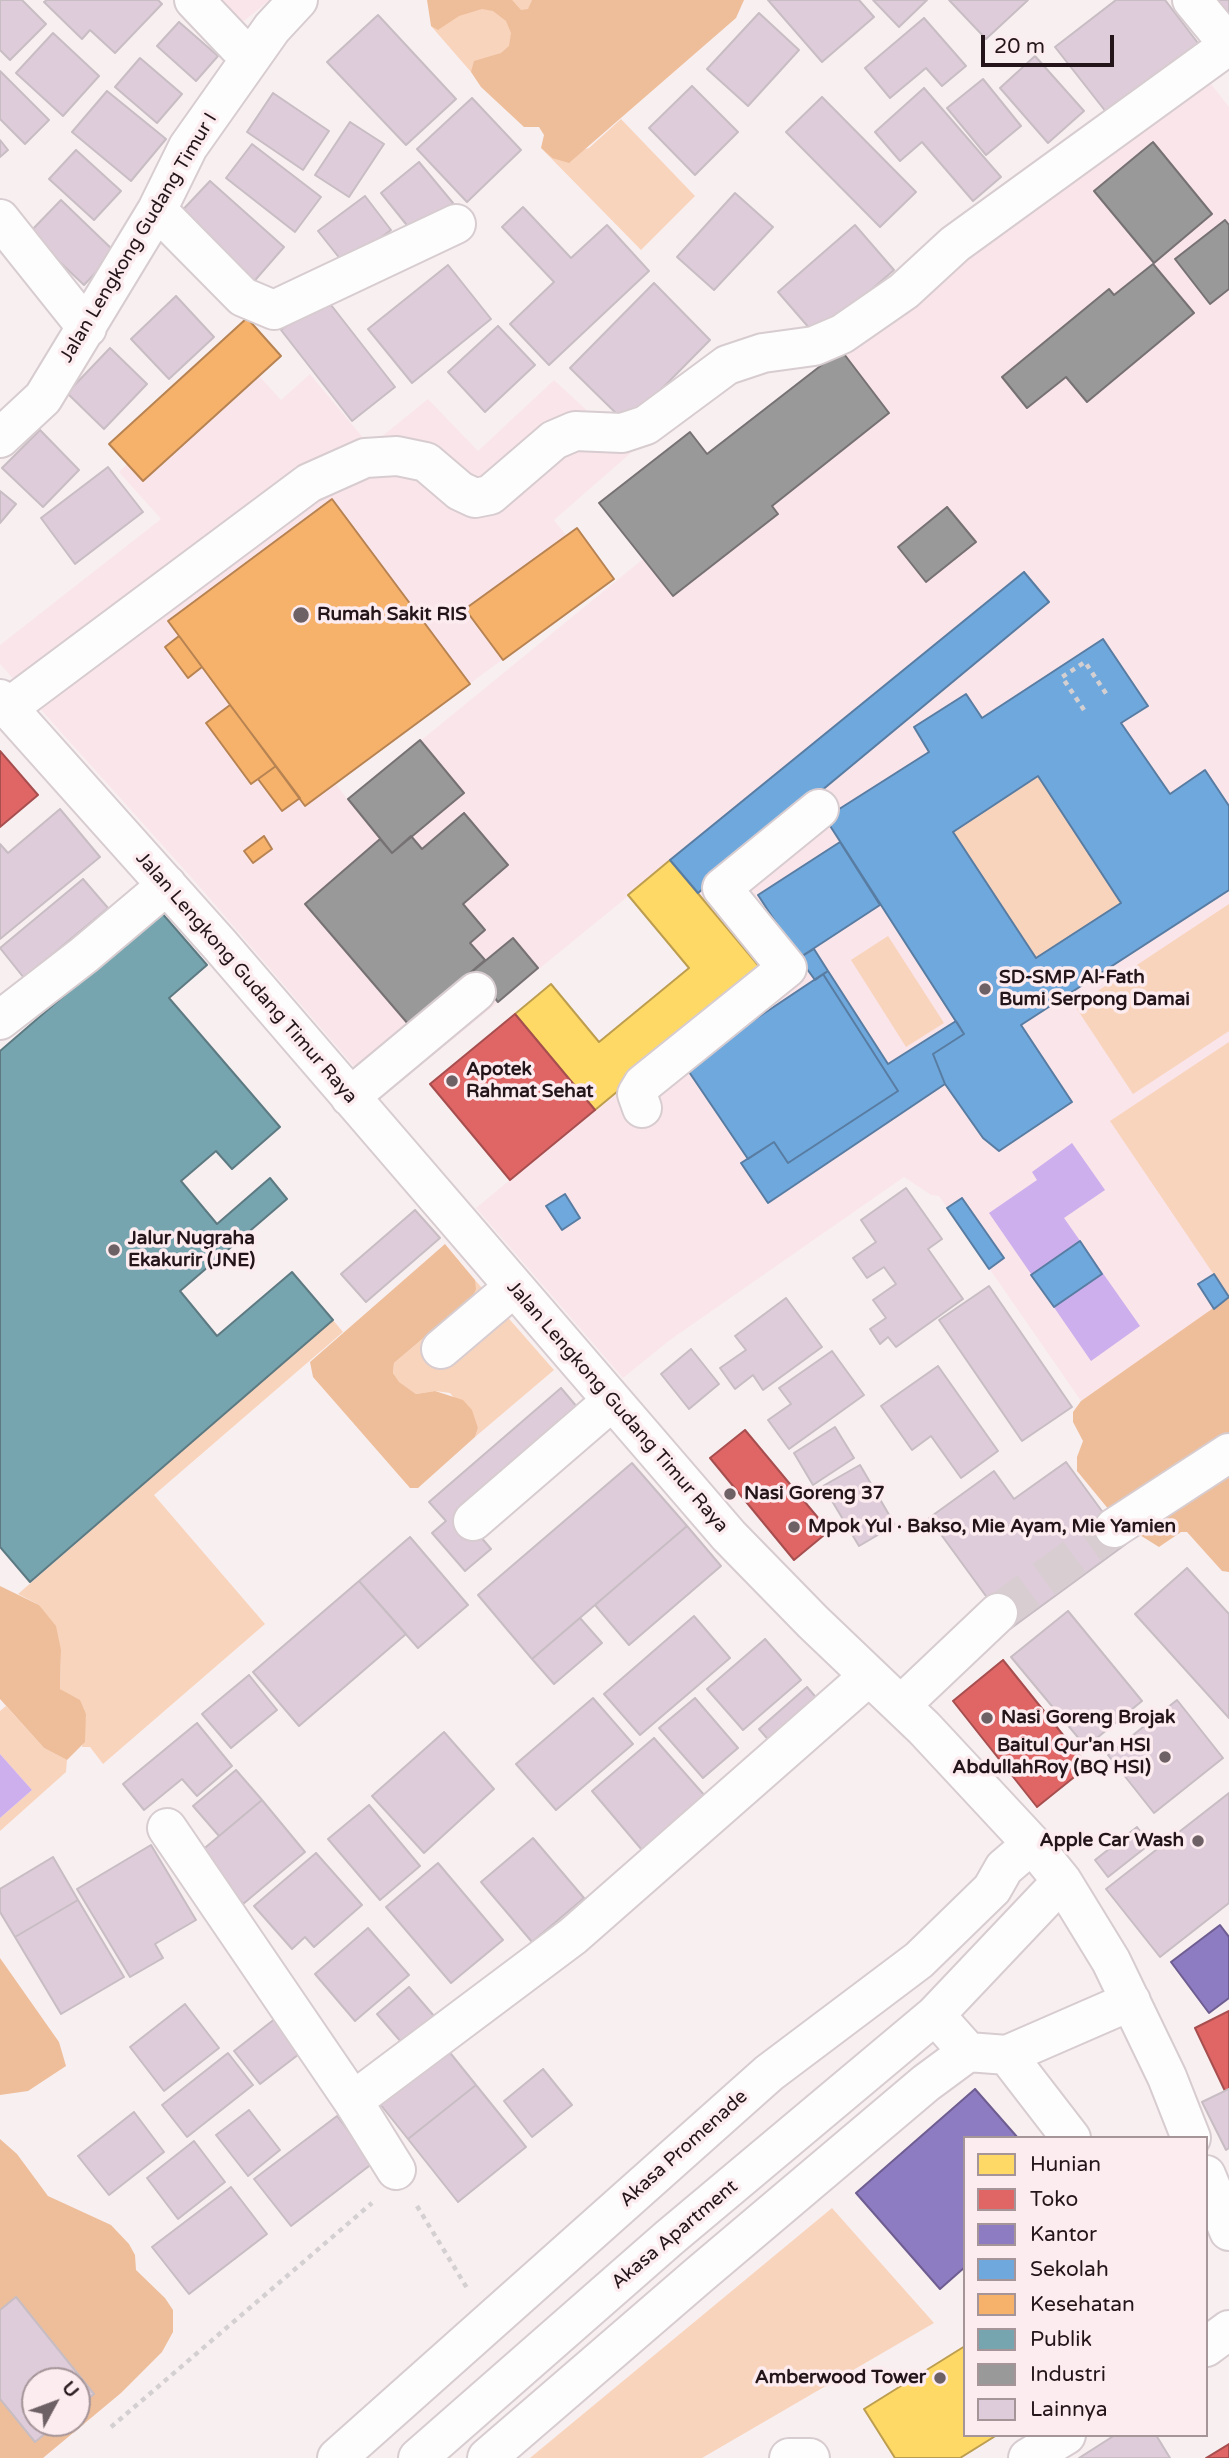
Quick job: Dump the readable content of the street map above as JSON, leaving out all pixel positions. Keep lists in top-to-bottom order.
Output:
{
  "streets": {
    "street": [
      "Jalan Lengkong Gudang Timur I",
      "Jalan Lengkong Gudang Timur Raya",
      "Akasa Promenade",
      "Akasa Apartment"
    ]
  },
  "crossings": [
    ["Jalan Lengkong Gudang Timur Raya", "Akasa Promenade"],
    ["Jalan Lengkong Gudang Timur Raya", "Akasa Apartment"]
  ],
  "places": [
    "Rumah Sakit RIS",
    "SD-SMP Al-Fath Bumi Serpong Damai",
    "Apotek Rahmat Sehat",
    "Jalur Nugraha Ekakurir (JNE)",
    "Nasi Goreng 37",
    "Mpok Yul · Bakso, Mie Ayam, Mie Yamien",
    "Nasi Goreng Brojak",
    "Baitul Qur'an HSI AbdullahRoy (BQ HSI)",
    "Apple Car Wash",
    "Amberwood Tower"
  ],
  "legend": [
    "Hunian",
    "Toko",
    "Kantor",
    "Sekolah",
    "Kesehatan",
    "Publik",
    "Industri",
    "Lainnya"
  ],
  "scale_bar": "20 m",
  "north": "top right"
}
